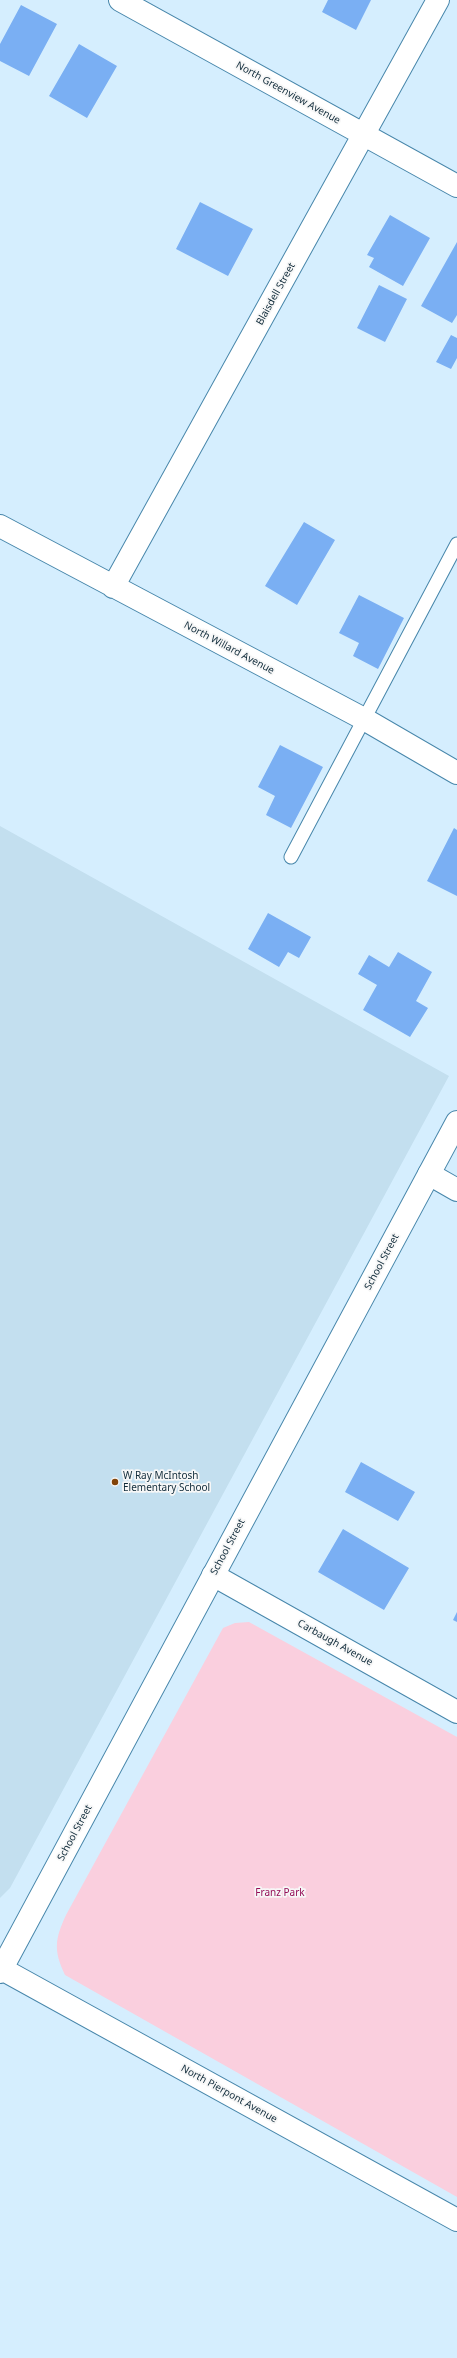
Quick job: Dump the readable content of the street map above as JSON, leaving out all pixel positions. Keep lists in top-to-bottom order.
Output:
{
  "streets": {
    "street": [
      "North Greenview Avenue",
      "Blaisdell Street",
      "North Willard Avenue",
      "School Street",
      "Carbaugh Avenue",
      "North Pierpont Avenue"
    ]
  },
  "crossings": [
    ["North Greenview Avenue", "Blaisdell Street"],
    ["Blaisdell Street", "North Willard Avenue"],
    ["School Street", "Carbaugh Avenue"],
    ["School Street", "North Pierpont Avenue"]
  ],
  "parks": ["Franz Park"],
  "places": ["W Ray McIntosh Elementary School"]
}
